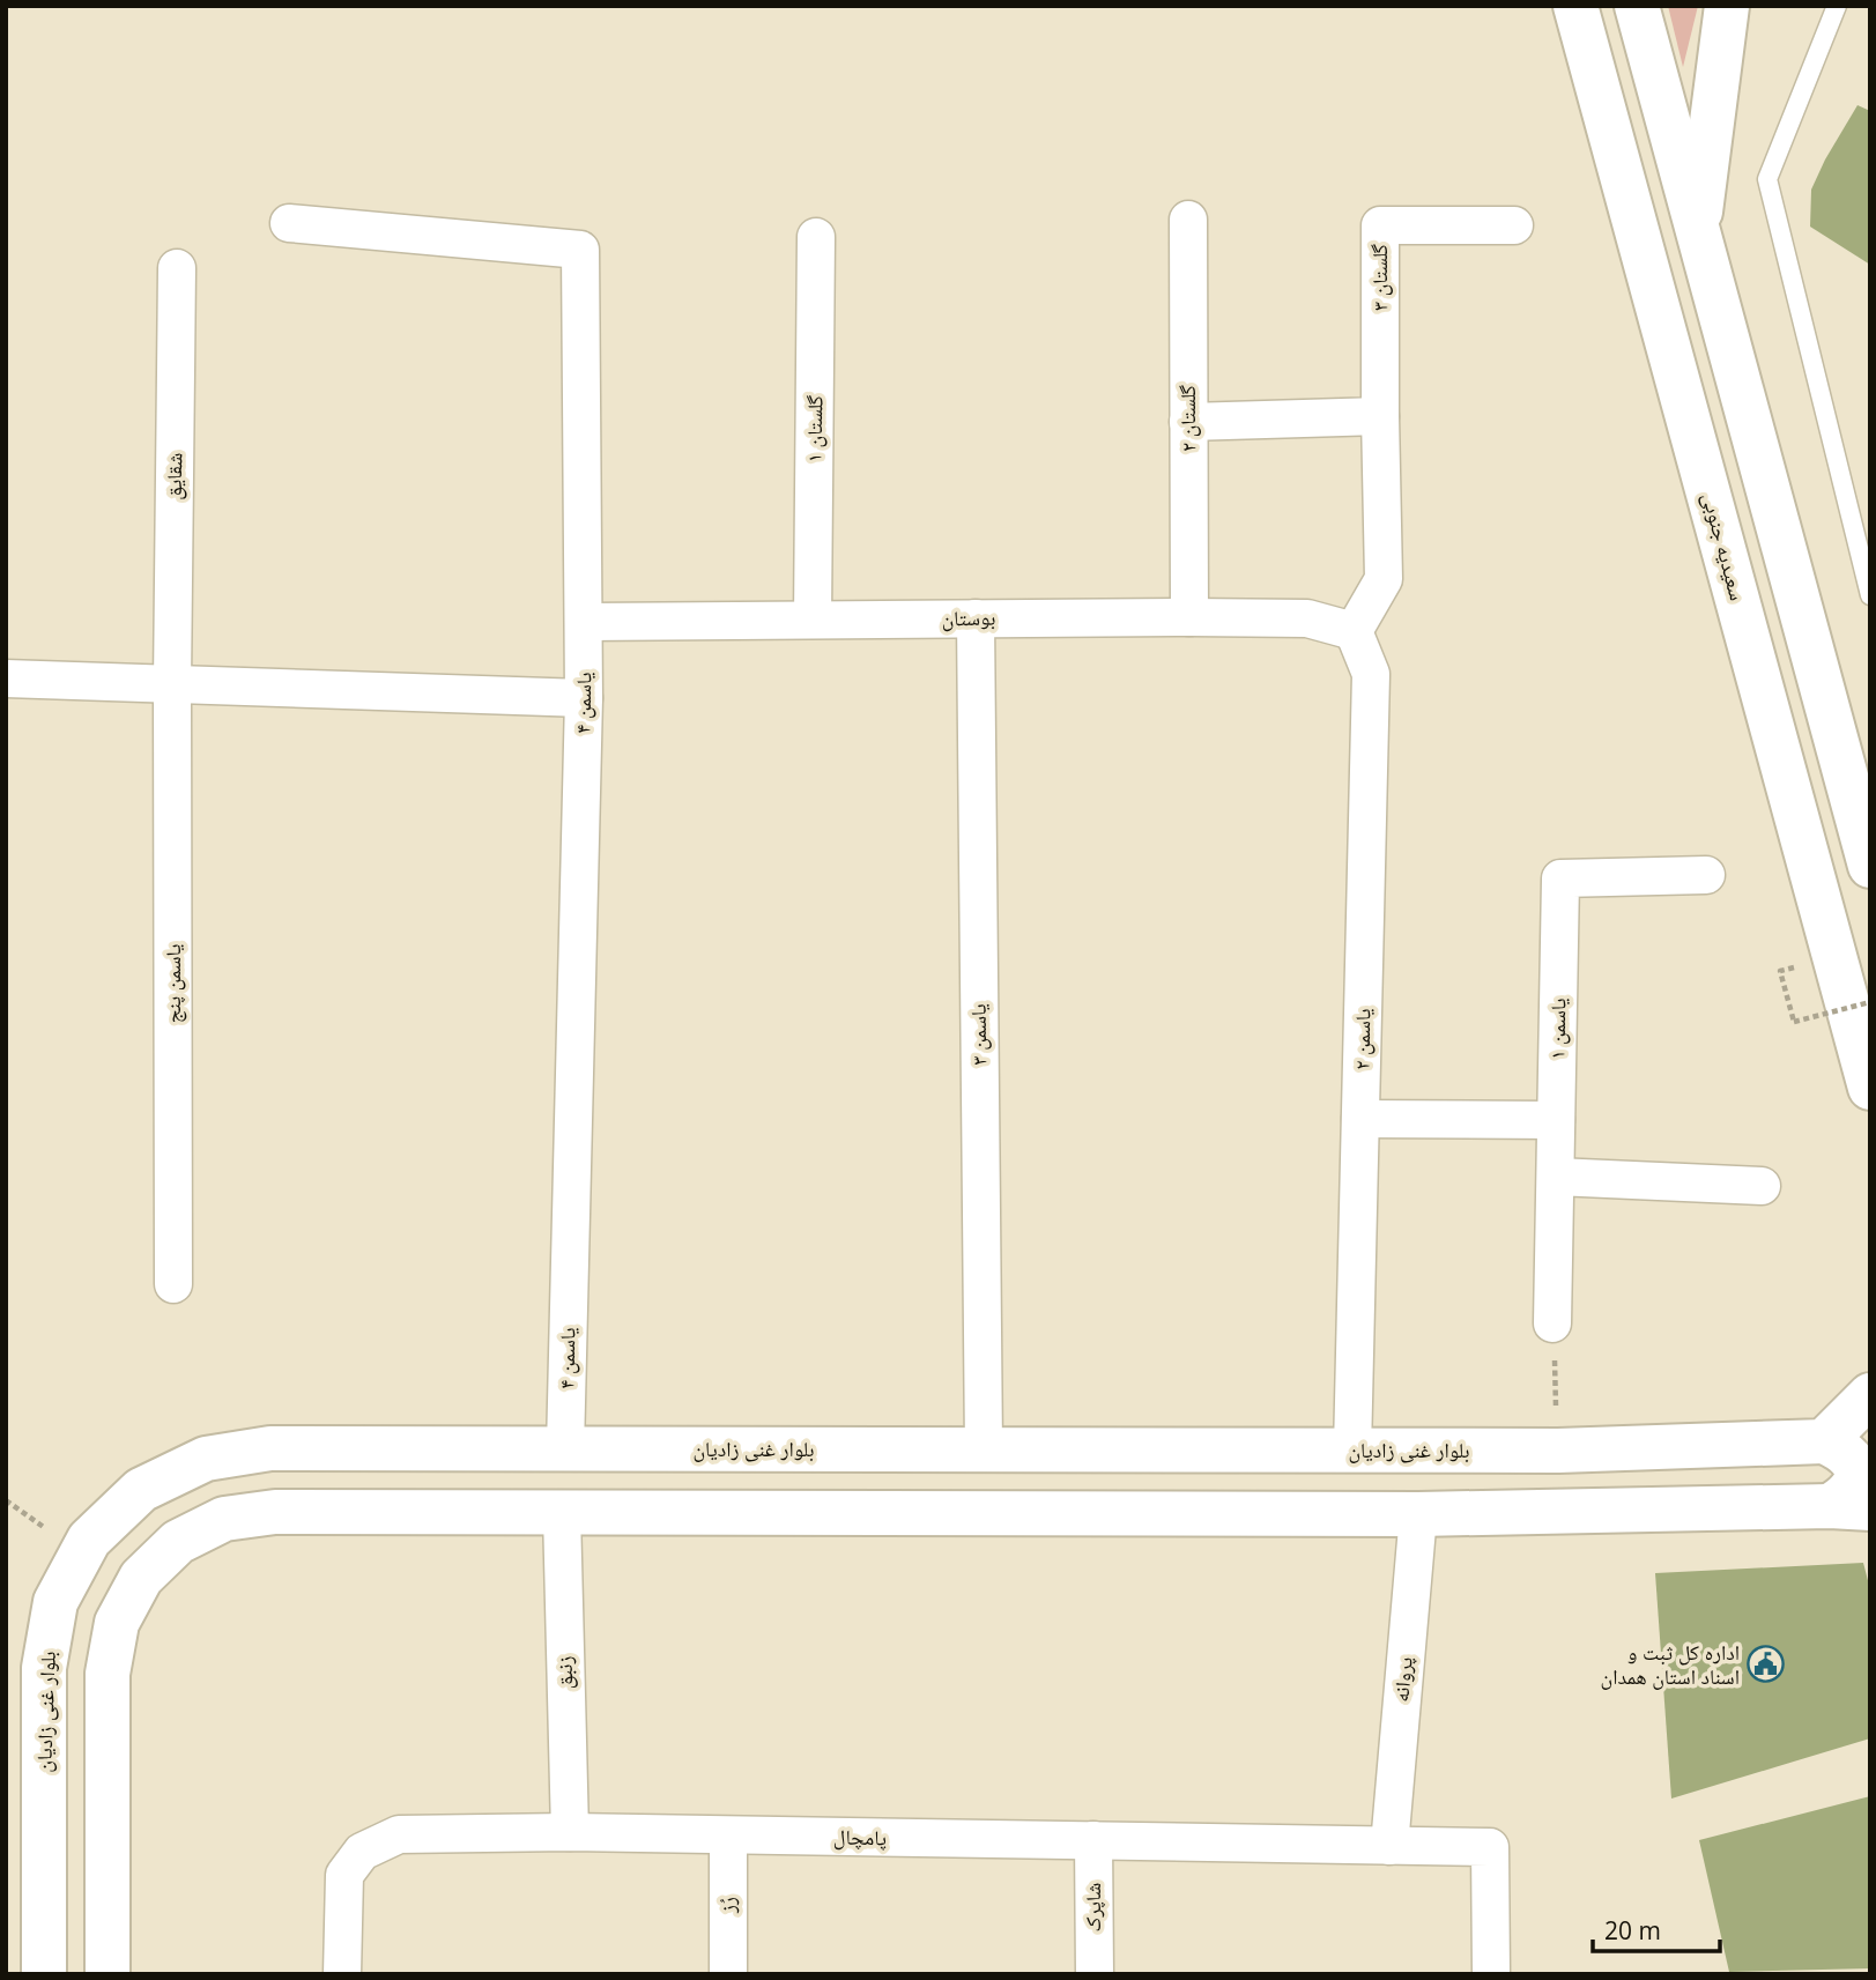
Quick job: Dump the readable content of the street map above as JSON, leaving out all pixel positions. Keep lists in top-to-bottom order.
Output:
{
  "streets": {
    "street": [
      "گلستان ۳",
      "گلستان ۲",
      "گلستان ۱",
      "شقایق",
      "سعیدیه جنوبی",
      "بوستان",
      "یاسمن ۴",
      "یاسمن پنج",
      "یاسمن ۱",
      "یاسمن ۳",
      "یاسمن ۲",
      "بلوار غنی زادیان",
      "زنبق",
      "پروانه",
      "پامچال",
      "رُز",
      "شاپرک"
    ]
  },
  "crossings": [
    ["گلستان ۳", "بوستان"],
    ["گلستان ۳", "یاسمن ۲"],
    ["گلستان ۲", "بوستان"],
    ["گلستان ۱", "بوستان"],
    ["شقایق", "یاسمن پنج"],
    ["بوستان", "یاسمن ۴"],
    ["بوستان", "یاسمن ۳"],
    ["بوستان", "یاسمن ۲"],
    ["یاسمن ۴", "بلوار غنی زادیان"],
    ["یاسمن ۳", "بلوار غنی زادیان"],
    ["یاسمن ۲", "بلوار غنی زادیان"],
    ["زنبق", "پامچال"],
    ["پروانه", "پامچال"],
    ["پامچال", "رُز"],
    ["پامچال", "شاپرک"]
  ],
  "places": {
    "public building": ["اداره کل ثبت و اسناد استان همدان"]
  },
  "scale_bar": "20 m"
}
